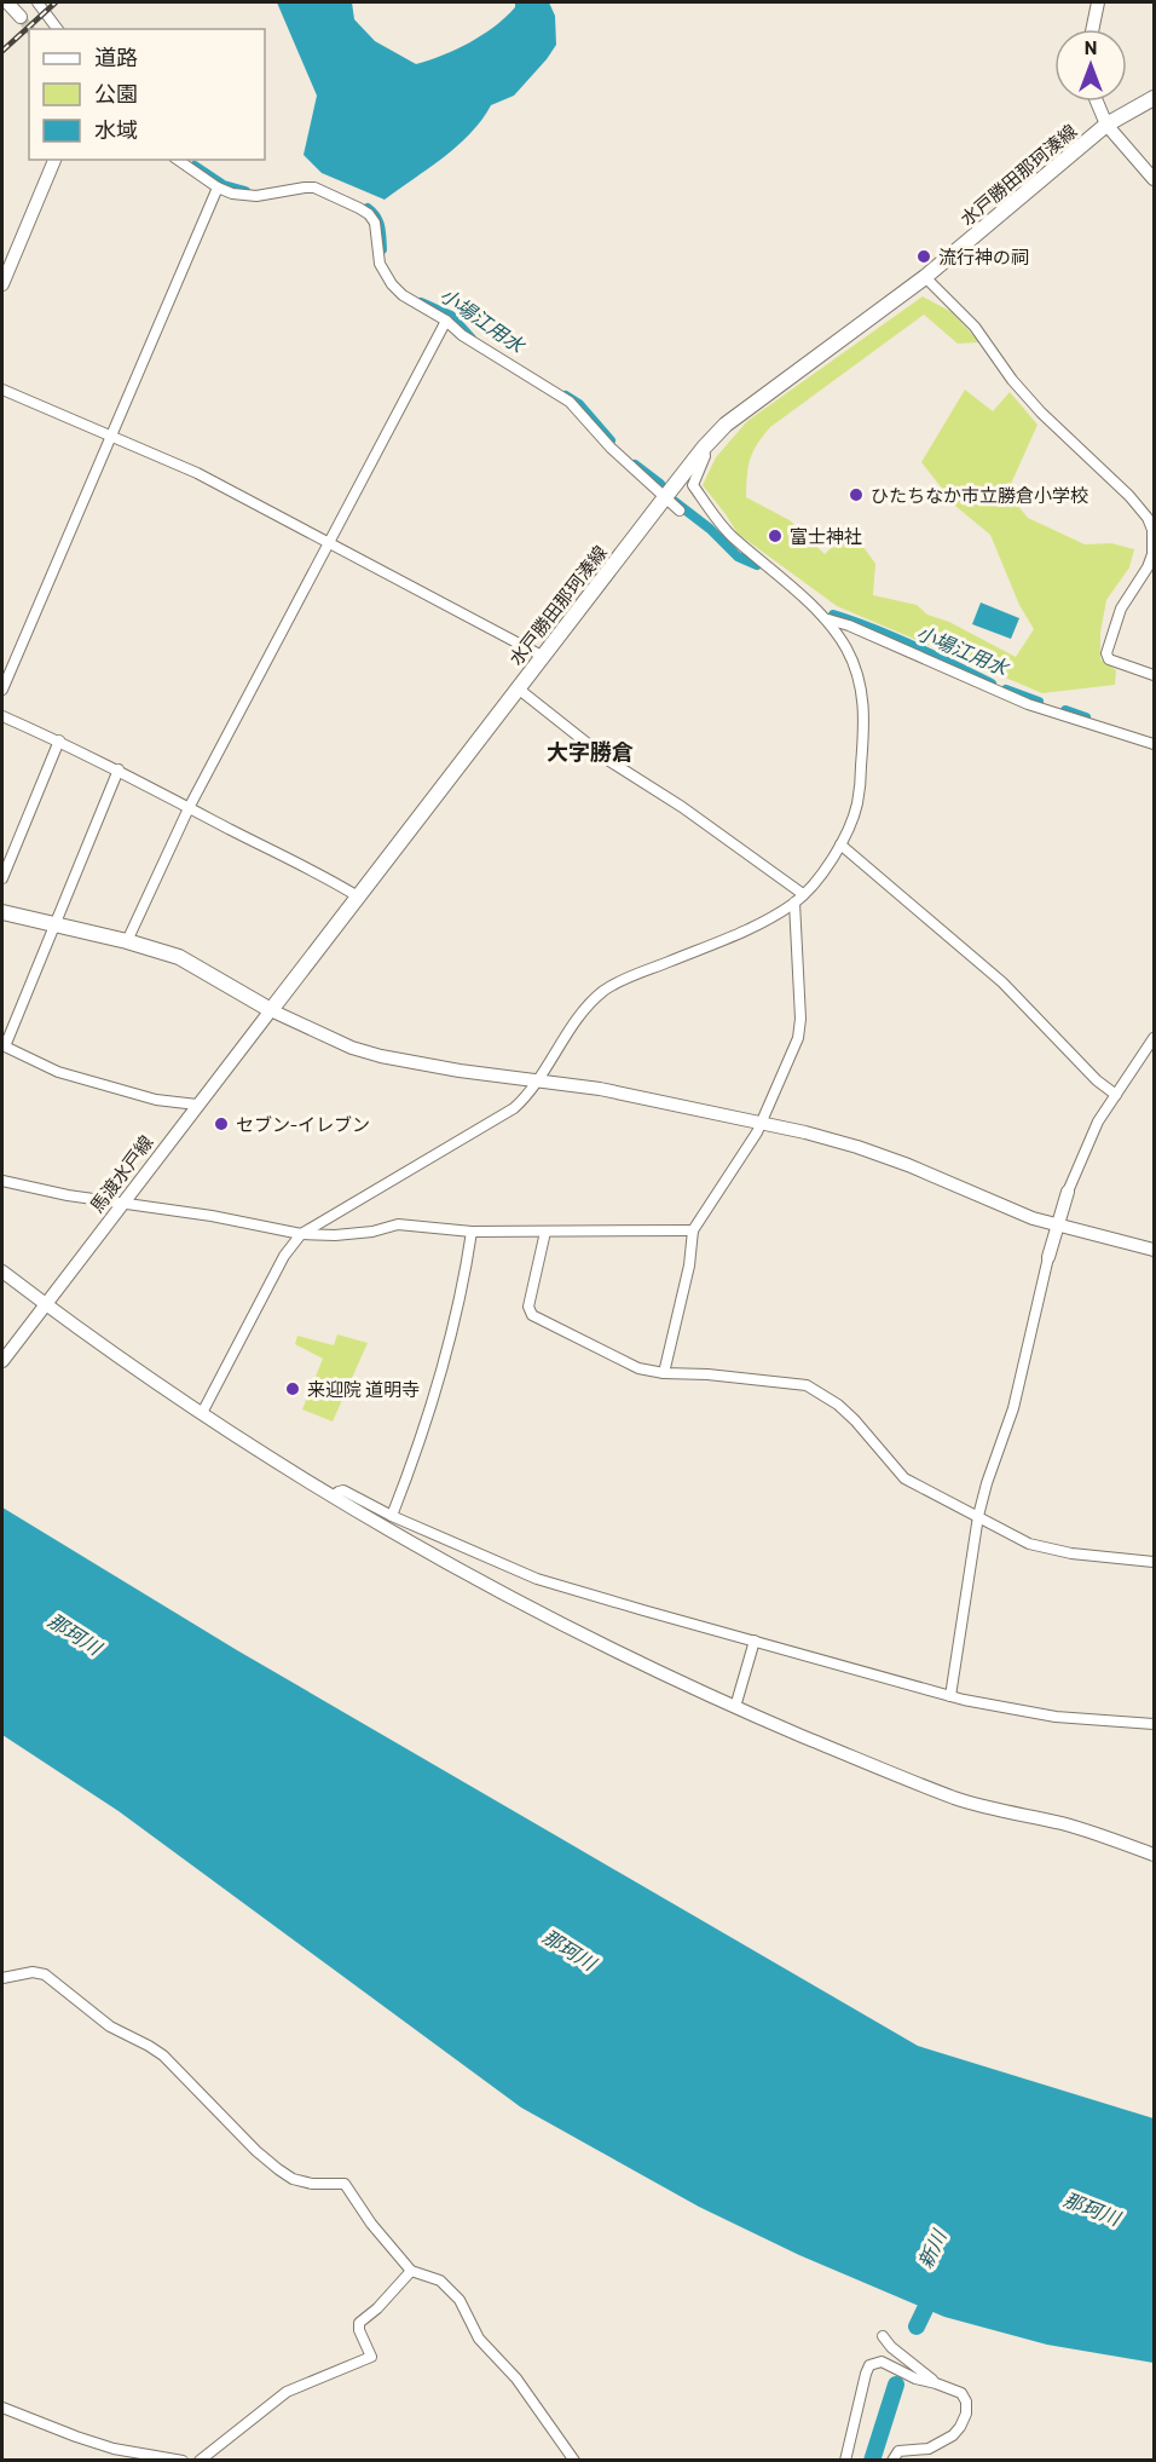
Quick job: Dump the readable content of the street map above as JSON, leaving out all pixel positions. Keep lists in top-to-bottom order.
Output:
{
  "streets": {
    "main road": ["水戸勝田那珂湊線"],
    "street": ["馬渡水戸線"]
  },
  "crossings": [
    ["水戸勝田那珂湊線", "馬渡水戸線"]
  ],
  "districts": ["大字勝倉"],
  "water": ["小場江用水", "那珂川", "新川"],
  "places": [
    "流行神の祠",
    "ひたちなか市立勝倉小学校",
    "富士神社",
    "セブン-イレブン",
    "来迎院 道明寺"
  ],
  "legend": ["道路", "公園", "水域"],
  "north": "top"
}
